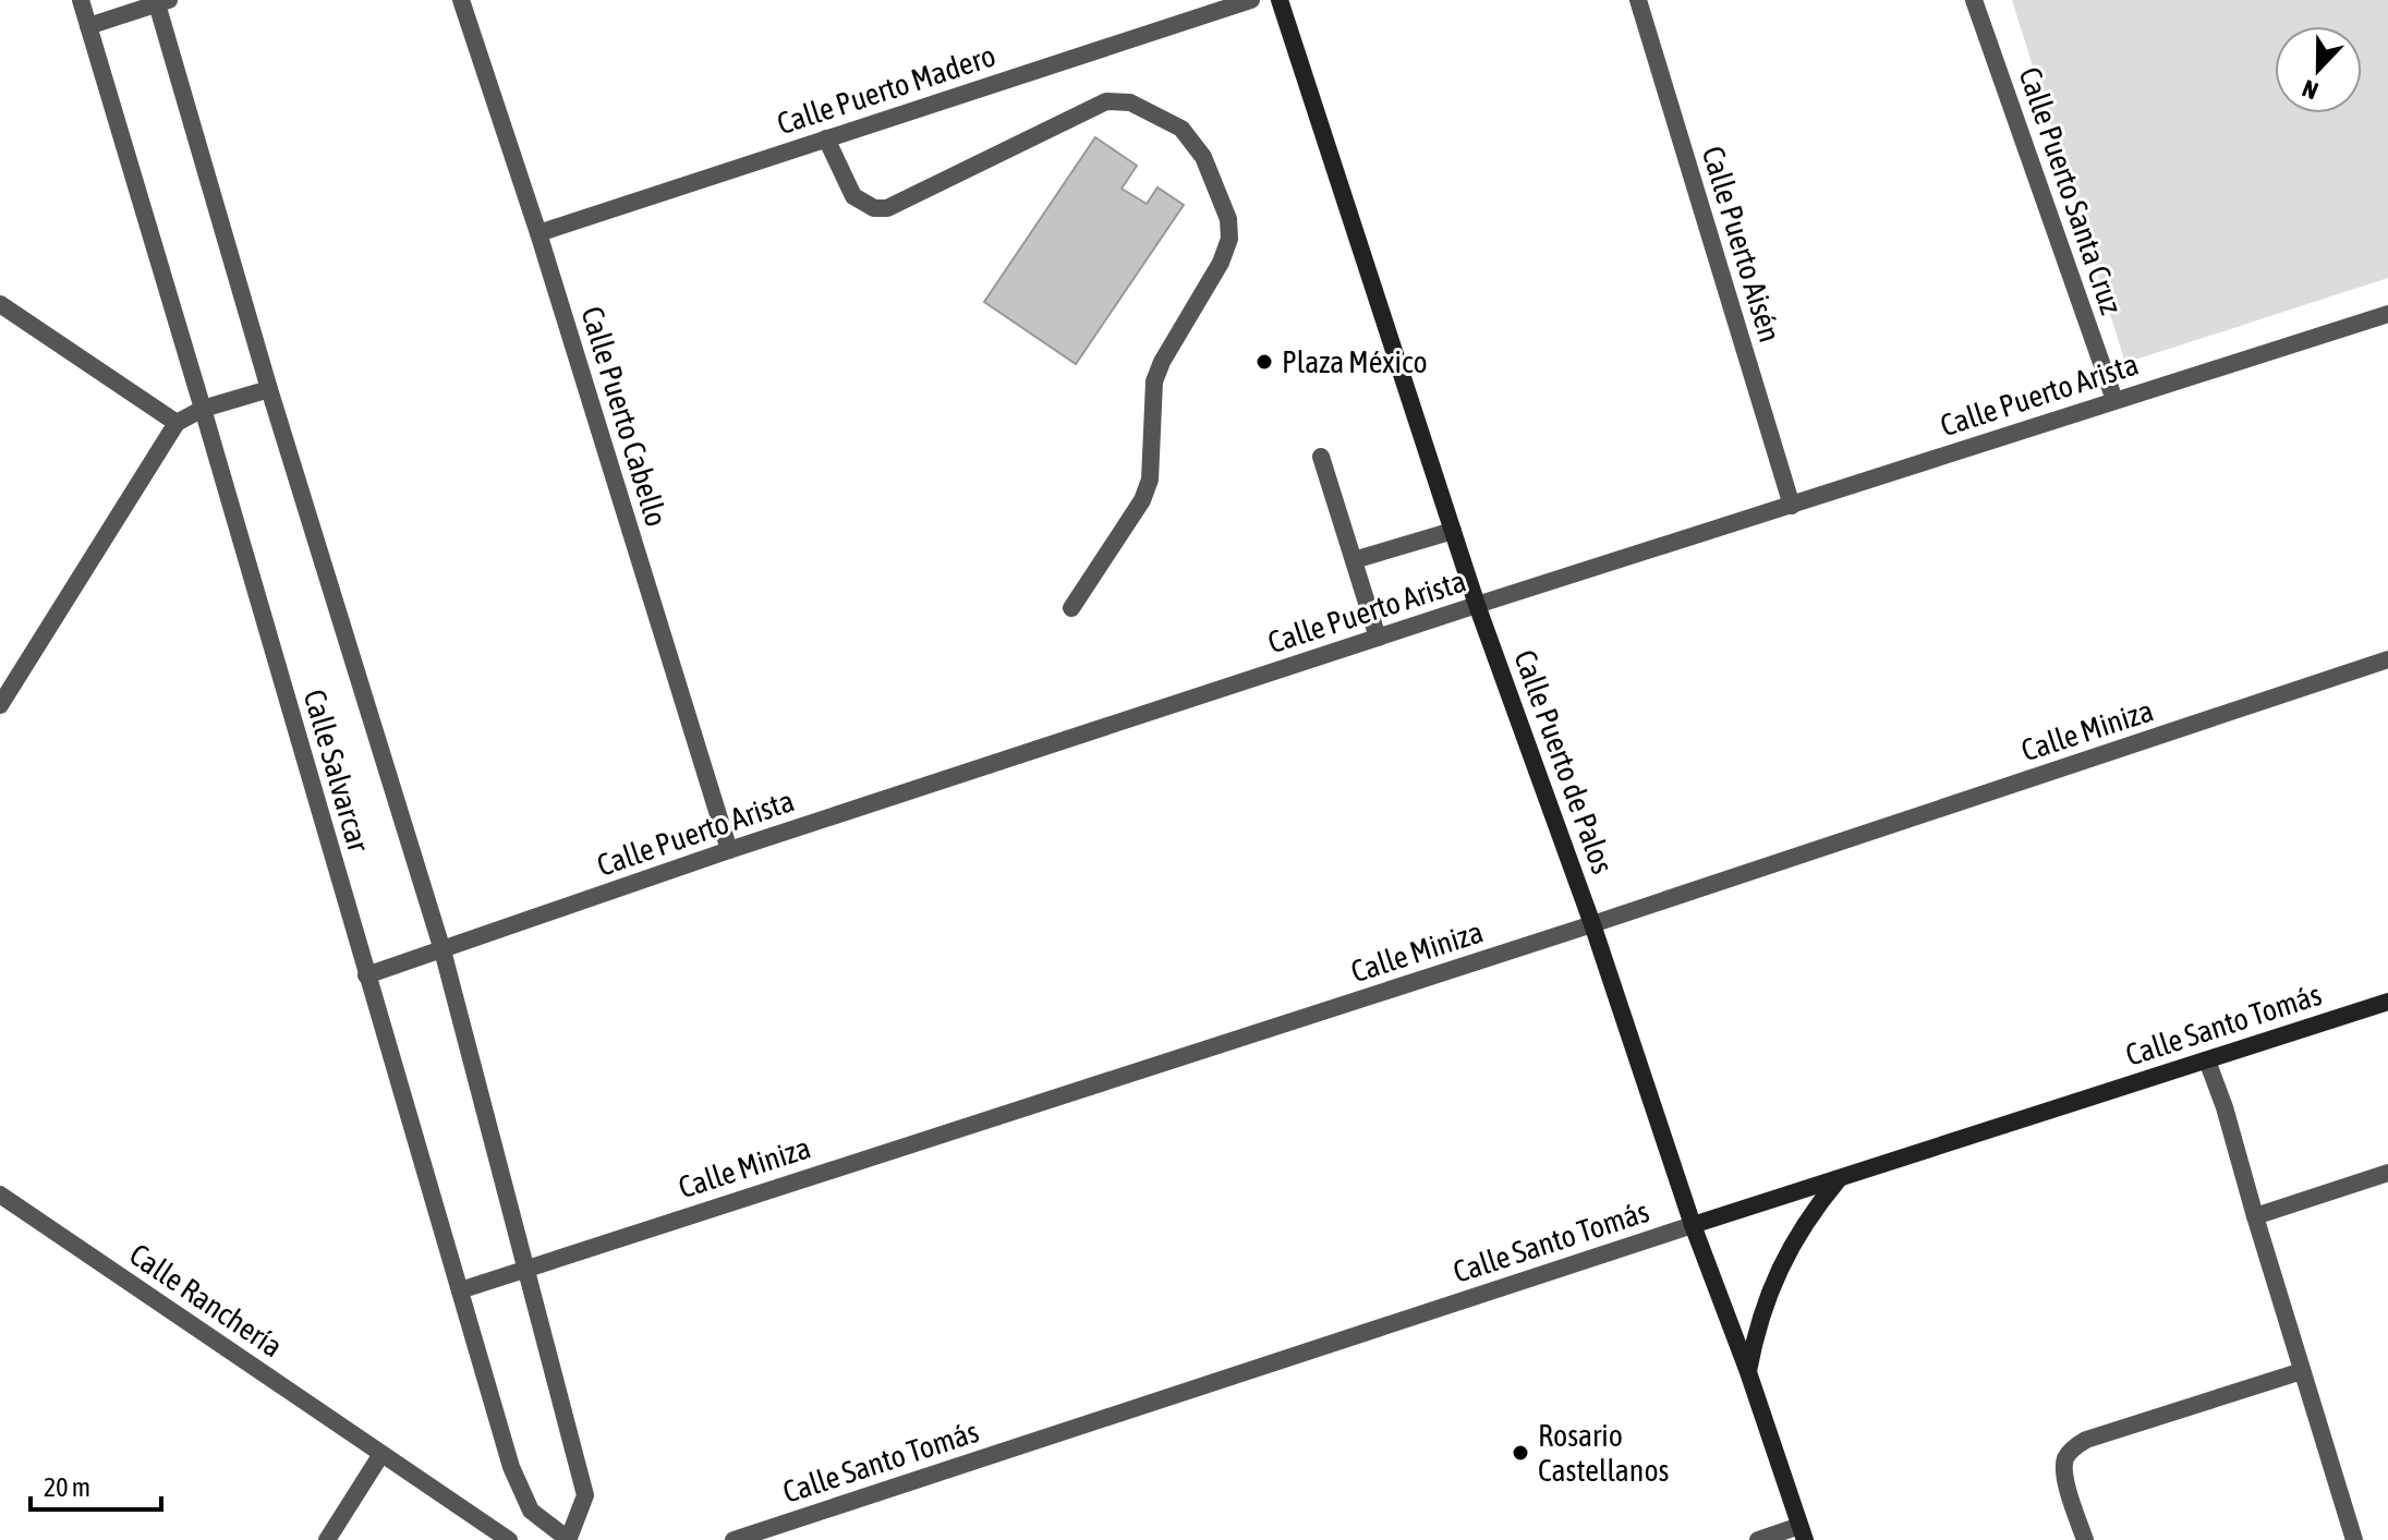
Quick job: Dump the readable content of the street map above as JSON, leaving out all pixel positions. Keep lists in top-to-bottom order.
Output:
{
  "streets": {
    "street": [
      "Calle Puerto Madero",
      "Calle Puerto Santa Cruz",
      "Calle Puerto Aisén",
      "Calle Puerto Arista",
      "Calle Puerto Cabello",
      "Calle Miniza",
      "Calle Puerto de Palos",
      "Calle Salvarcar",
      "Calle Santo Tomás",
      "Calle Ranchería"
    ]
  },
  "crossings": [
    ["Calle Puerto Madero", "Calle Puerto Cabello"],
    ["Calle Puerto Santa Cruz", "Calle Puerto Arista"],
    ["Calle Puerto Aisén", "Calle Puerto Arista"],
    ["Calle Puerto Arista", "Calle Puerto Cabello"],
    ["Calle Puerto Arista", "Calle Puerto de Palos"],
    ["Calle Puerto Arista", "Calle Salvarcar"],
    ["Calle Miniza", "Calle Puerto de Palos"],
    ["Calle Miniza", "Calle Salvarcar"],
    ["Calle Puerto de Palos", "Calle Santo Tomás"]
  ],
  "places": ["Plaza México", "Rosario Castellanos"],
  "scale_bar": "20 m",
  "north": "bottom"
}
